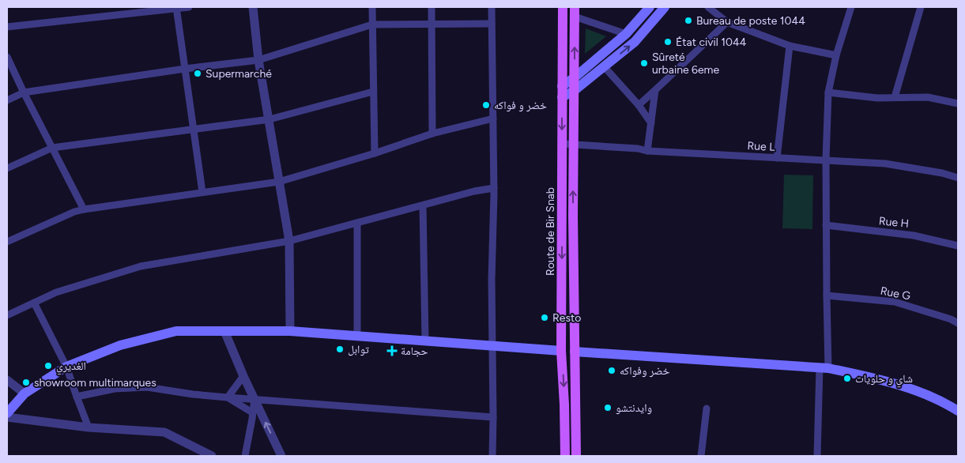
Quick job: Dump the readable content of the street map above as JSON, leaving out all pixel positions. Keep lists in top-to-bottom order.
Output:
{
  "streets": {
    "main road": ["Route de Bir Snab"],
    "street": ["Rue L", "Rue H", "Rue G"]
  },
  "crossings": [
    ["Rue L", "Route de Bir Snab"]
  ],
  "places": {
    "other": [
      "Bureau de poste 1044",
      "État civil 1044",
      "Sûreté urbaine 6eme",
      "Supermarché",
      "خضر و فواكه",
      "Resto",
      "توابل",
      "الغديري",
      "خضر وفواكه",
      "شاي و حلويات",
      "showroom multimarques",
      "وايدنتشو"
    ],
    "health": ["حجامة"]
  }
}
